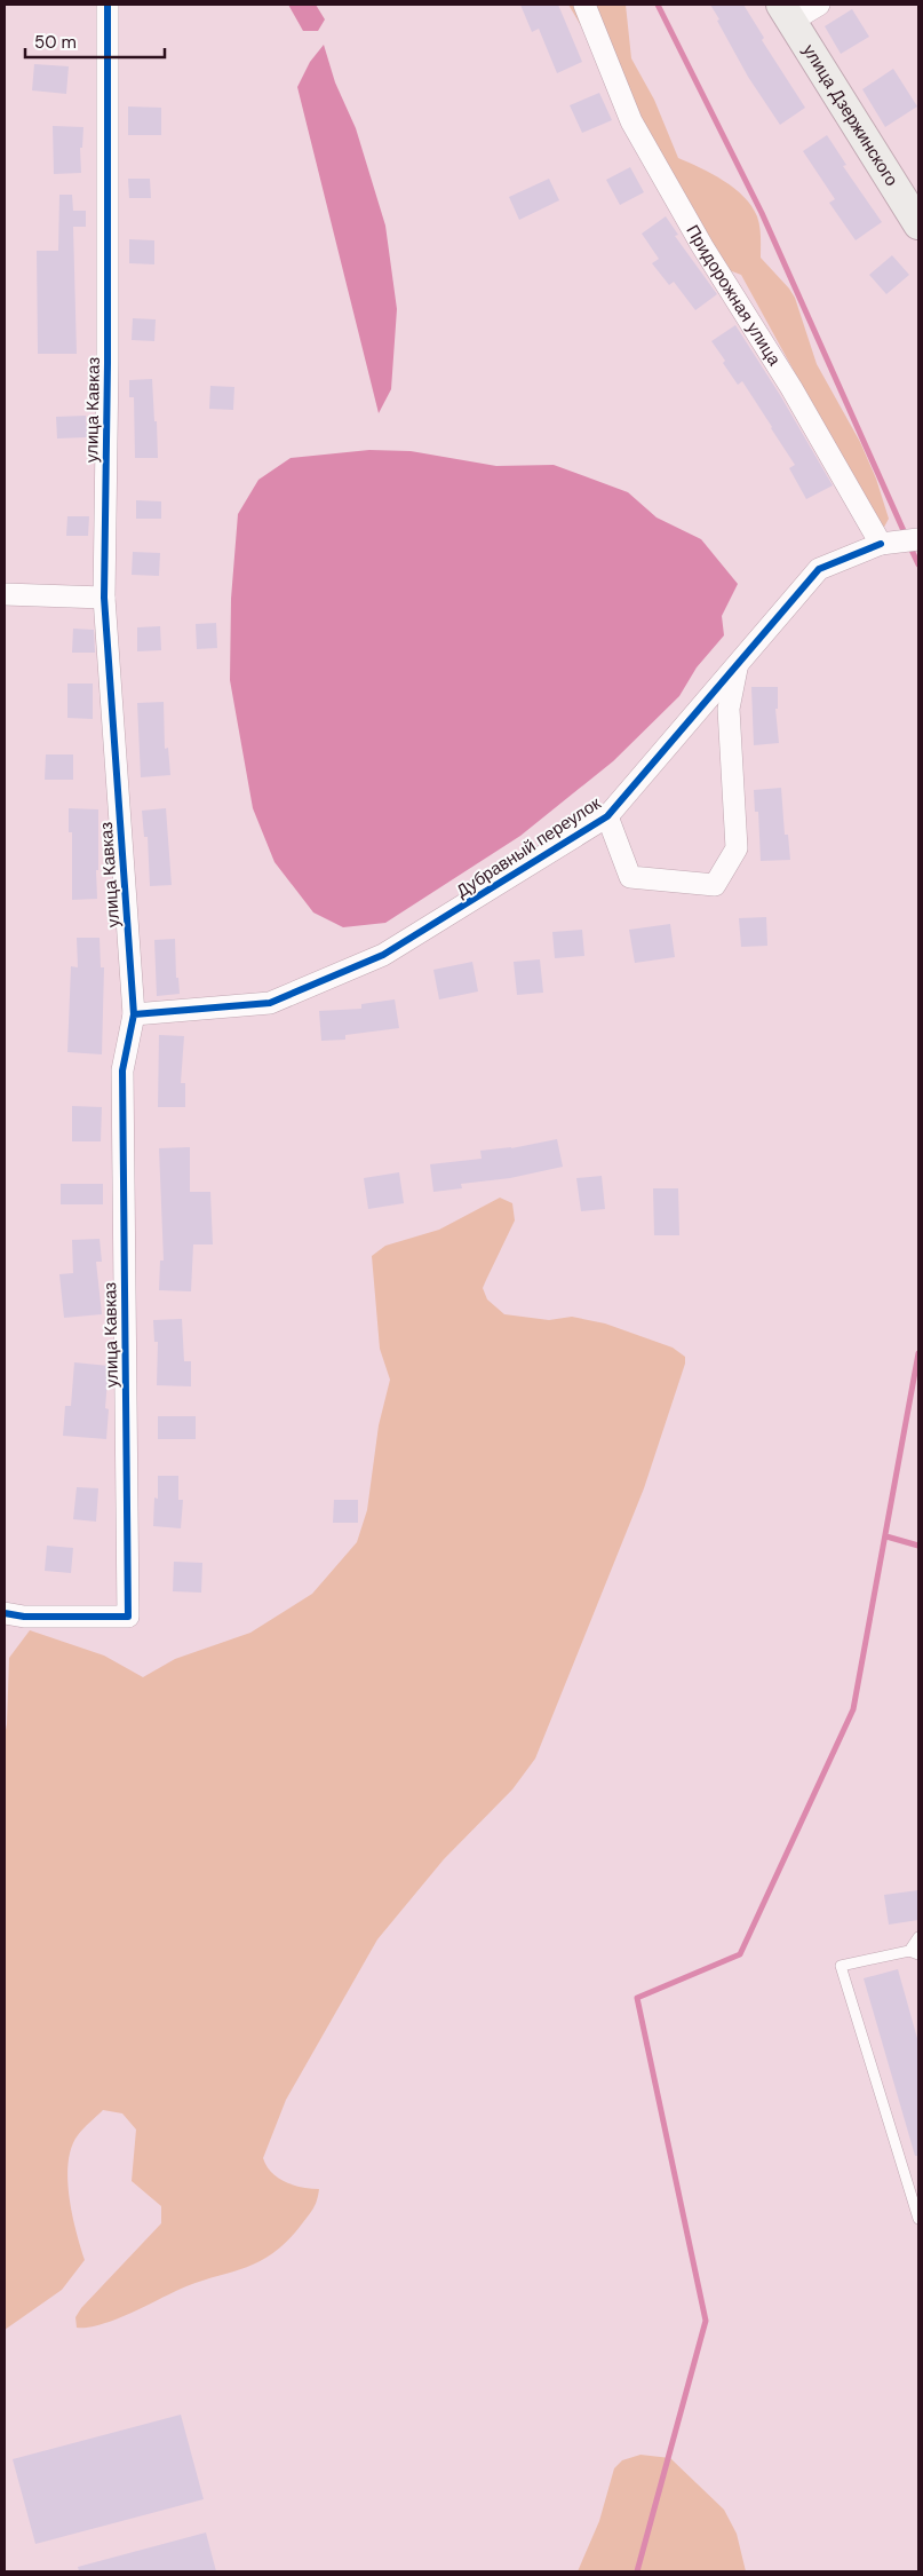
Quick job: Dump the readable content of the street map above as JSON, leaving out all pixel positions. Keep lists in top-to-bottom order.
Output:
{
  "streets": {
    "main road": ["улица Дзержинского"],
    "street": ["Придорожная улица", "улица Кавказ", "Дубравный переулок"]
  },
  "crossings": [
    ["Придорожная улица", "Дубравный переулок"],
    ["улица Кавказ", "Дубравный переулок"]
  ],
  "scale_bar": "50 m"
}
